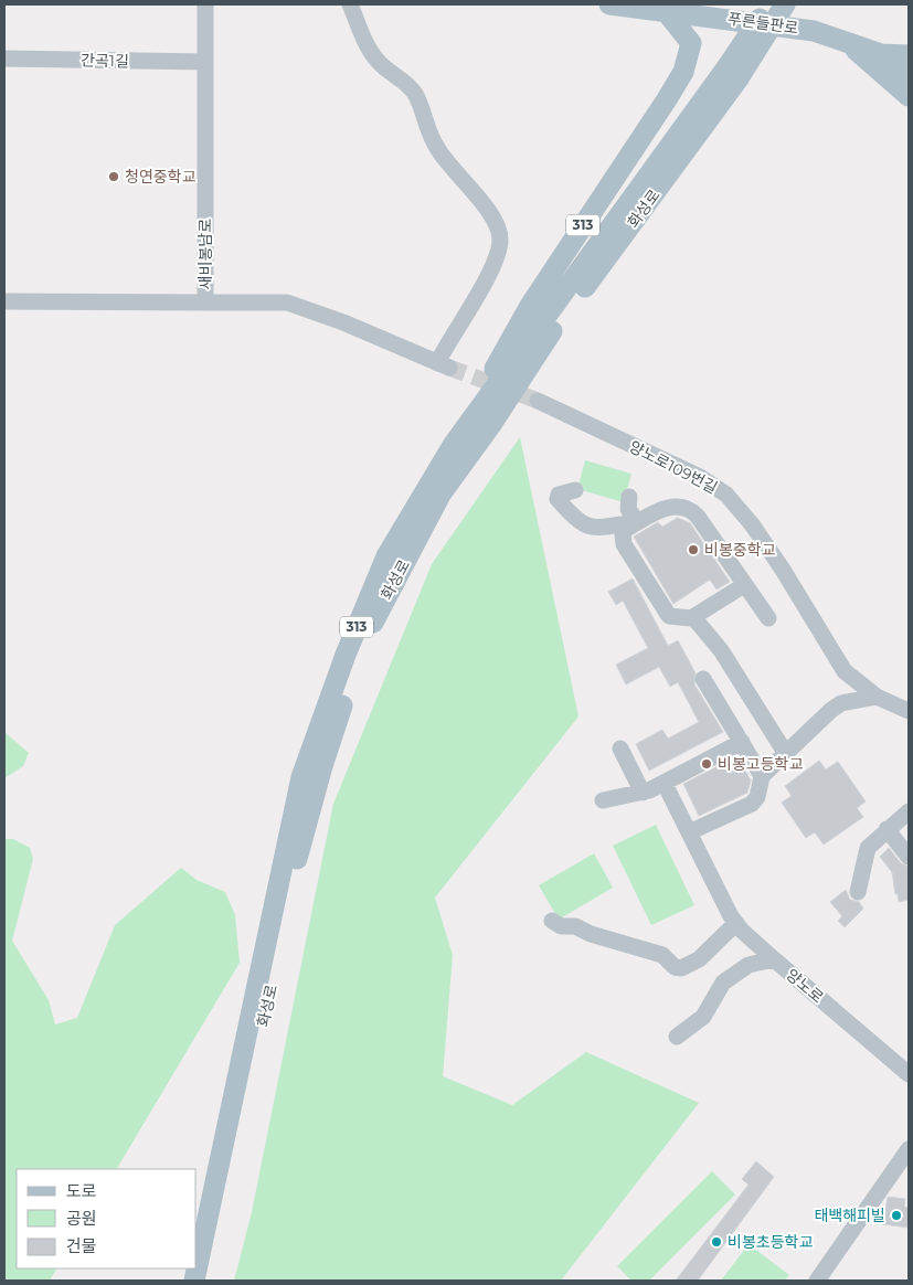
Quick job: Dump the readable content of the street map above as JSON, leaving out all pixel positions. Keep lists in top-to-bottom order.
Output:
{
  "streets": {
    "main road": ["푸른들판로", "화성로", "313"],
    "street": [
      "간곡1길",
      "새비봉남로",
      "양노로109번길",
      "양노로"
    ]
  },
  "crossings": [
    ["푸른들판로", "313"],
    ["간곡1길", "새비봉남로"],
    ["화성로", "313"]
  ],
  "places": [
    "청연중학교",
    "비봉중학교",
    "비봉고등학교",
    "태백해피빌",
    "비봉초등학교"
  ],
  "legend": ["도로", "공원", "건물"]
}
